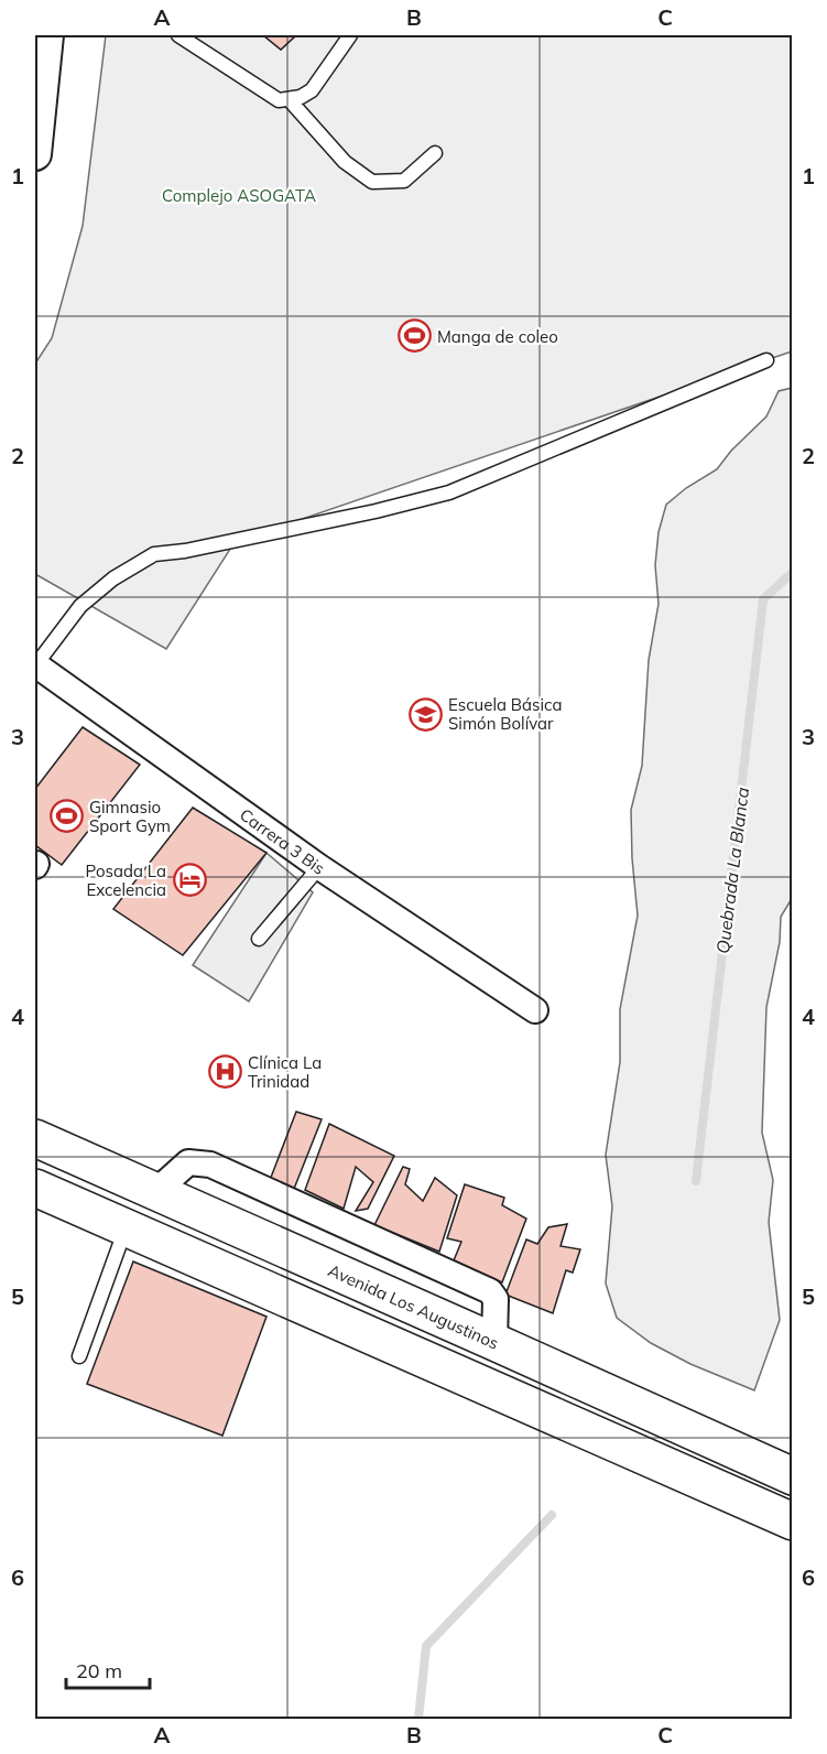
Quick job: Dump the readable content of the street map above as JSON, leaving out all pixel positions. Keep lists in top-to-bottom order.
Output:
{
  "streets": {
    "main road": ["Avenida Los Augustinos"],
    "street": ["Carrera 3 Bis"]
  },
  "water": ["Quebrada La Blanca"],
  "parks": ["Complejo ASOGATA"],
  "places": {
    "sports": ["Manga de coleo", "Gimnasio Sport Gym"],
    "school or university": ["Escuela Básica Simón Bolívar"],
    "hotel": ["Posada La Excelencia"],
    "hospital": ["Clínica La Trinidad"]
  },
  "scale_bar": "20 m",
  "grid": {
    "columns": ["A", "B", "C"],
    "rows": [
      "1",
      "2",
      "3",
      "4",
      "5",
      "6"
    ]
  }
}
